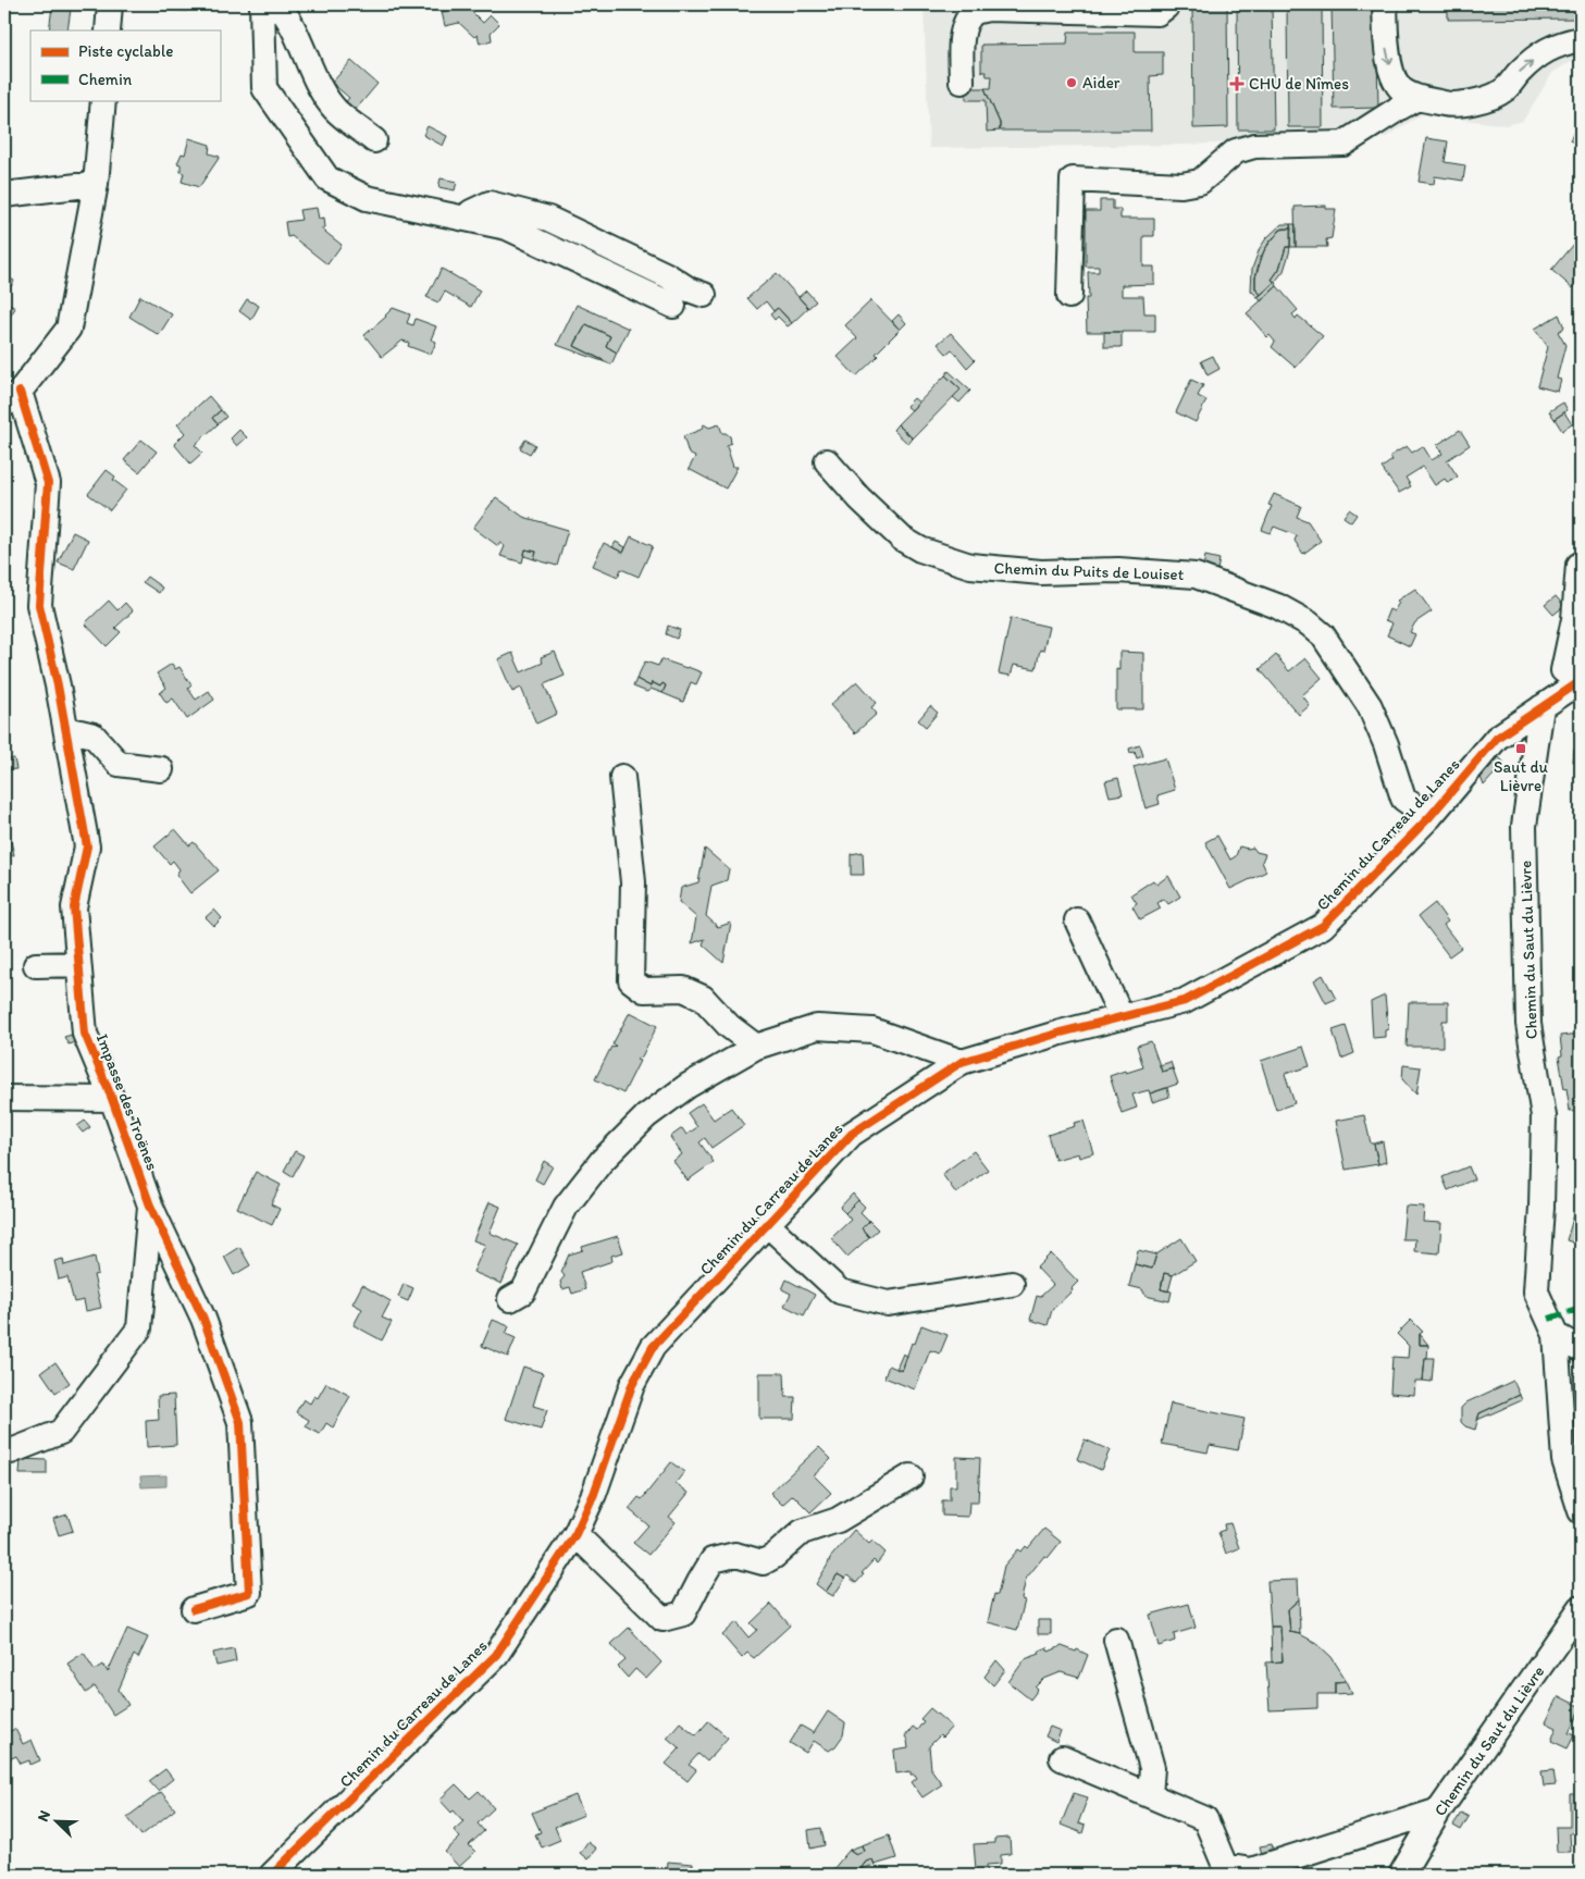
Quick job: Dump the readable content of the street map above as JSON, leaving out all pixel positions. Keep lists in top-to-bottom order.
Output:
{
  "streets": {
    "street": [
      "Chemin du Puits de Louiset",
      "Chemin du Carreau de Lanes",
      "Chemin du Saut du Lièvre",
      "Impasse des Troënes"
    ]
  },
  "crossings": [
    ["Chemin du Puits de Louiset", "Chemin du Carreau de Lanes"],
    ["Chemin du Carreau de Lanes", "Chemin du Saut du Lièvre"]
  ],
  "places": {
    "other": ["Aider"],
    "health": ["CHU de Nîmes"],
    "transit": ["Saut du Lièvre"]
  },
  "legend": ["Piste cyclable", "Chemin"],
  "north": "top left"
}
